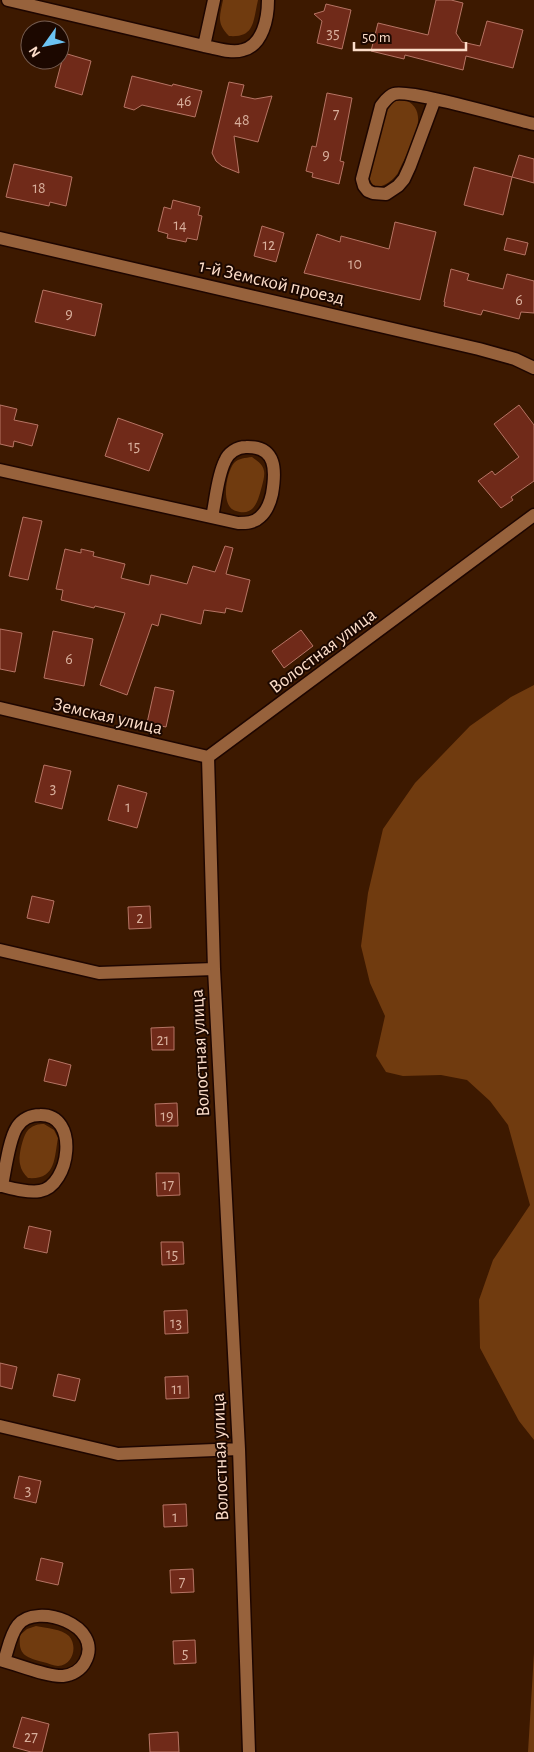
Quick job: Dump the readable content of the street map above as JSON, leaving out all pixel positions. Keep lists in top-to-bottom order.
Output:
{
  "streets": {
    "street": ["1-й Земской проезд", "Волостная улица", "Земская улица"]
  },
  "crossings": [
    ["Волостная улица", "Земская улица"]
  ],
  "house_numbers": [
    "35",
    "46",
    "7",
    "48",
    "9",
    "18",
    "14",
    "12",
    "10",
    "6",
    "9",
    "15",
    "6",
    "3",
    "1",
    "2",
    "21",
    "19",
    "17",
    "15",
    "13",
    "11",
    "3",
    "1",
    "7",
    "5",
    "27"
  ],
  "scale_bar": "50 m",
  "north": "bottom left"
}
